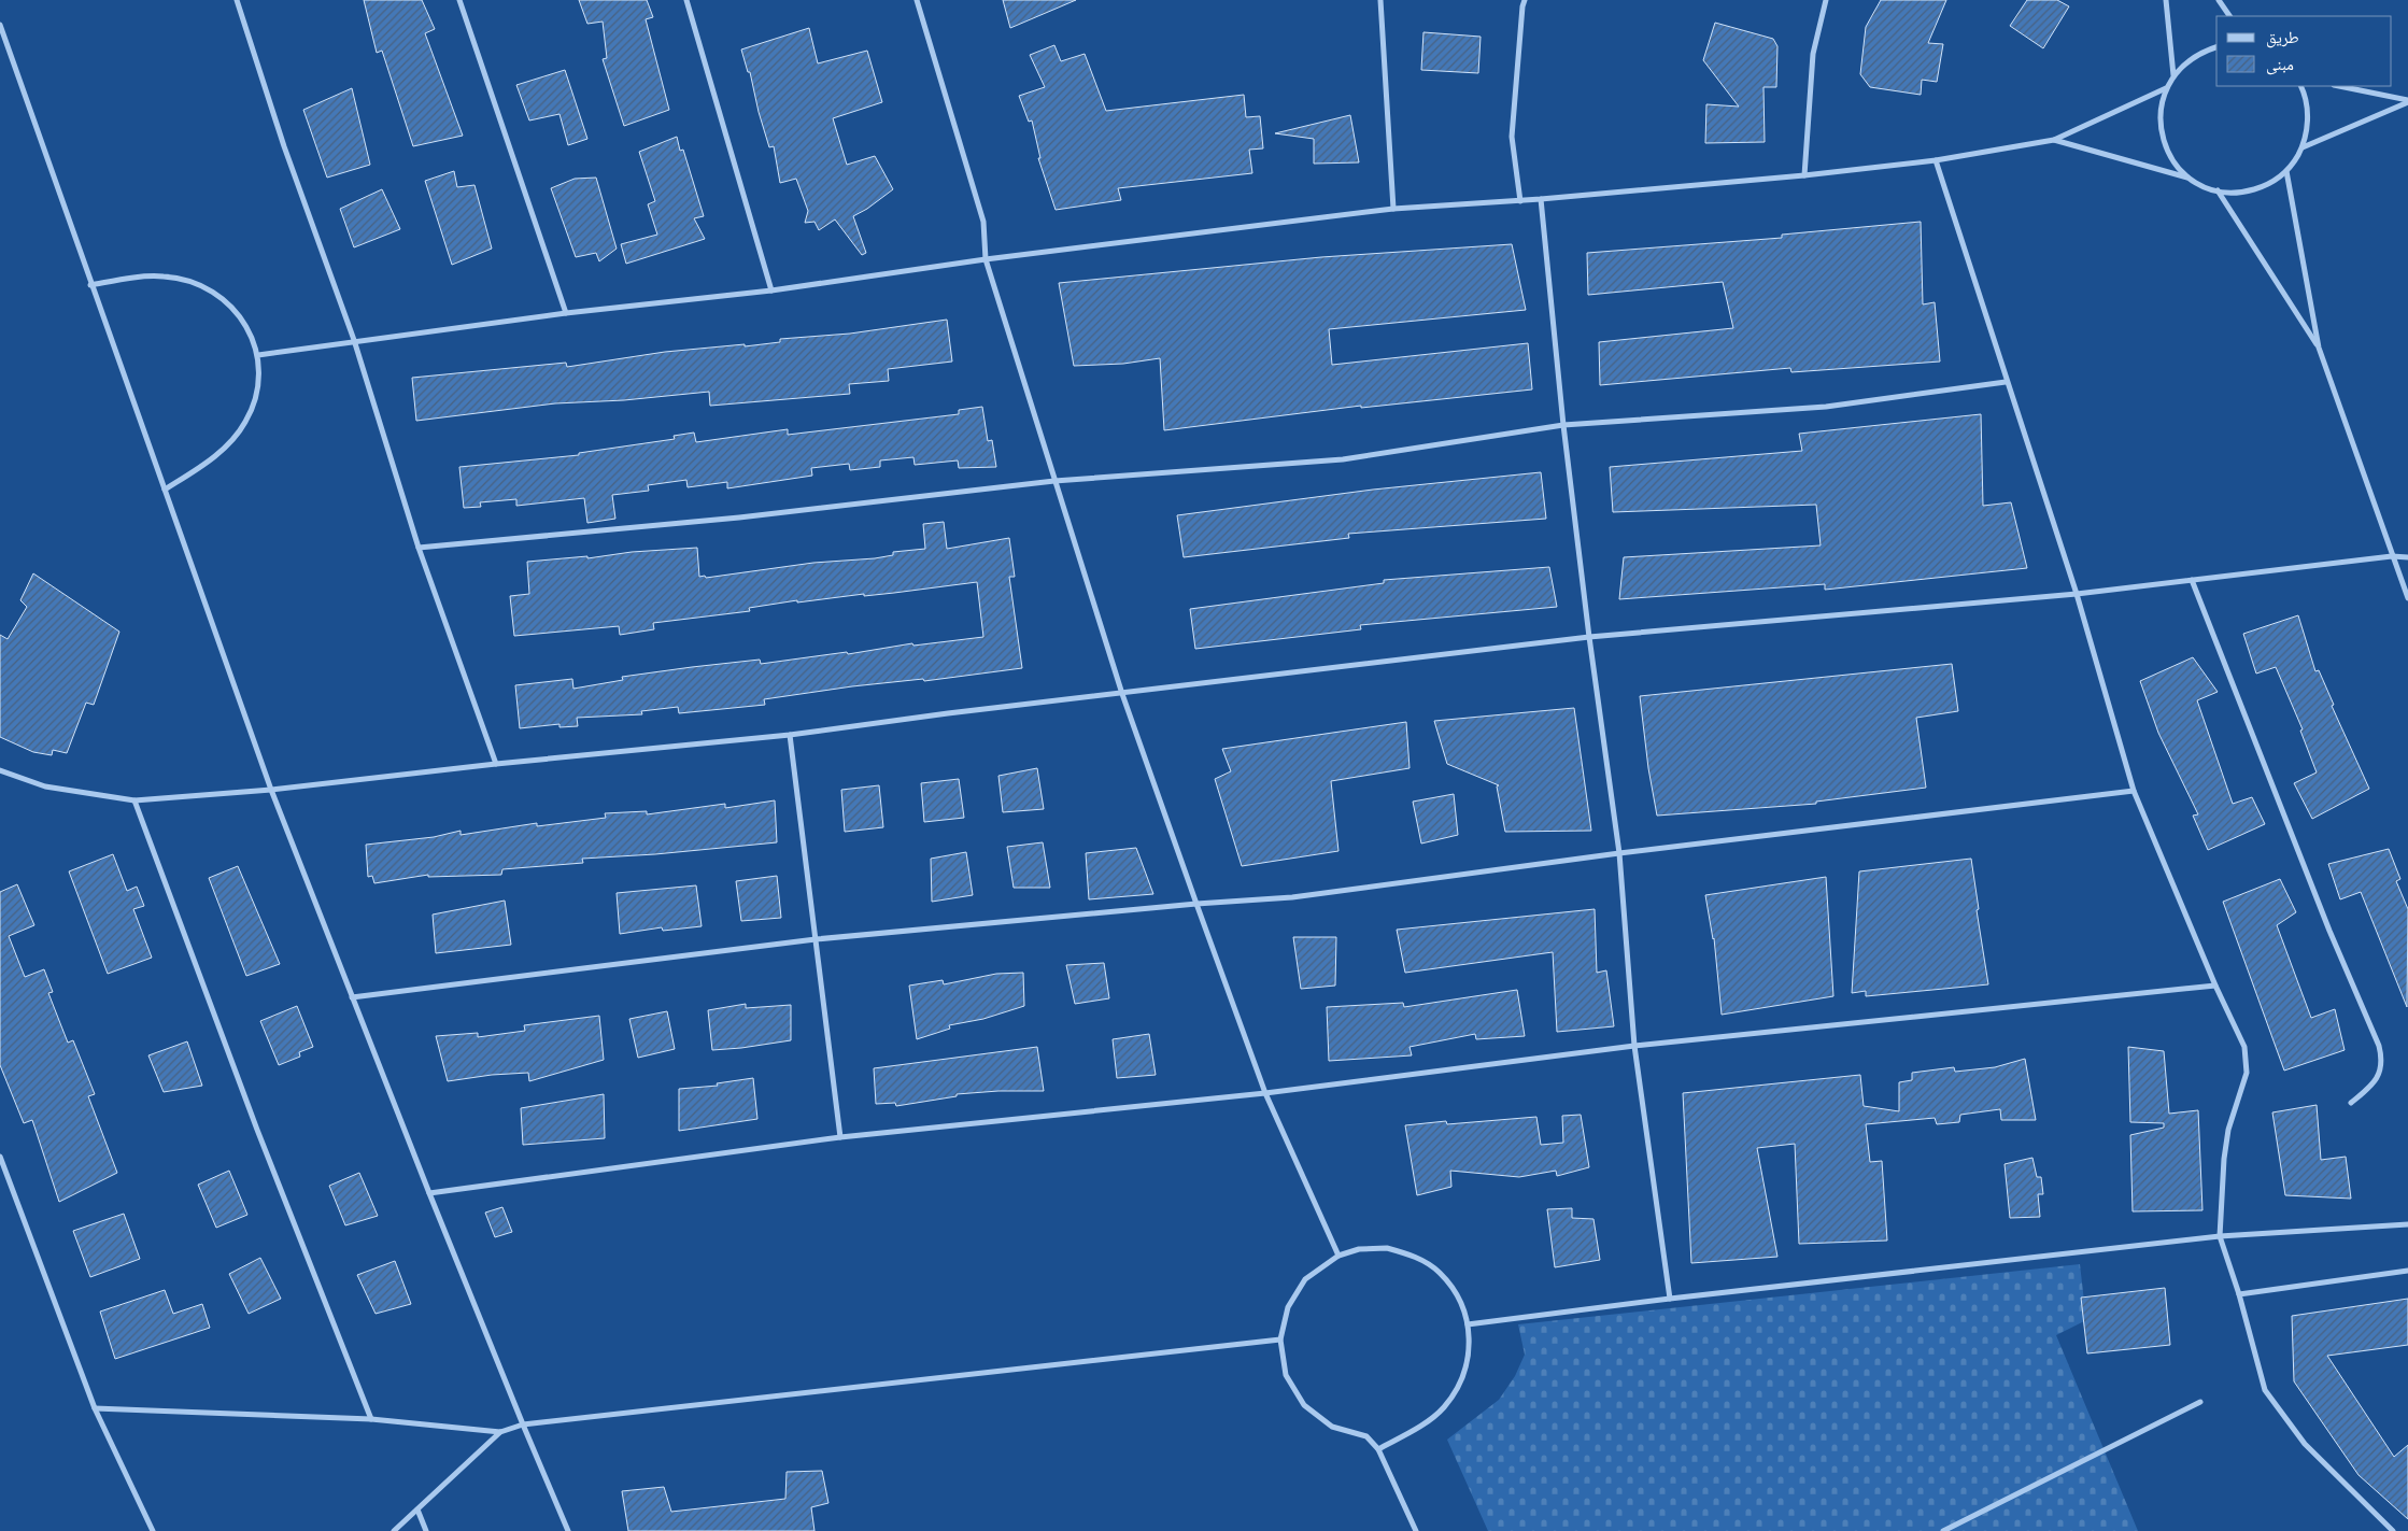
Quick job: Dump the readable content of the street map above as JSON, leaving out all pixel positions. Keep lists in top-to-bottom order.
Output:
{
  "legend": ["طريق", "مبنى"]
}
